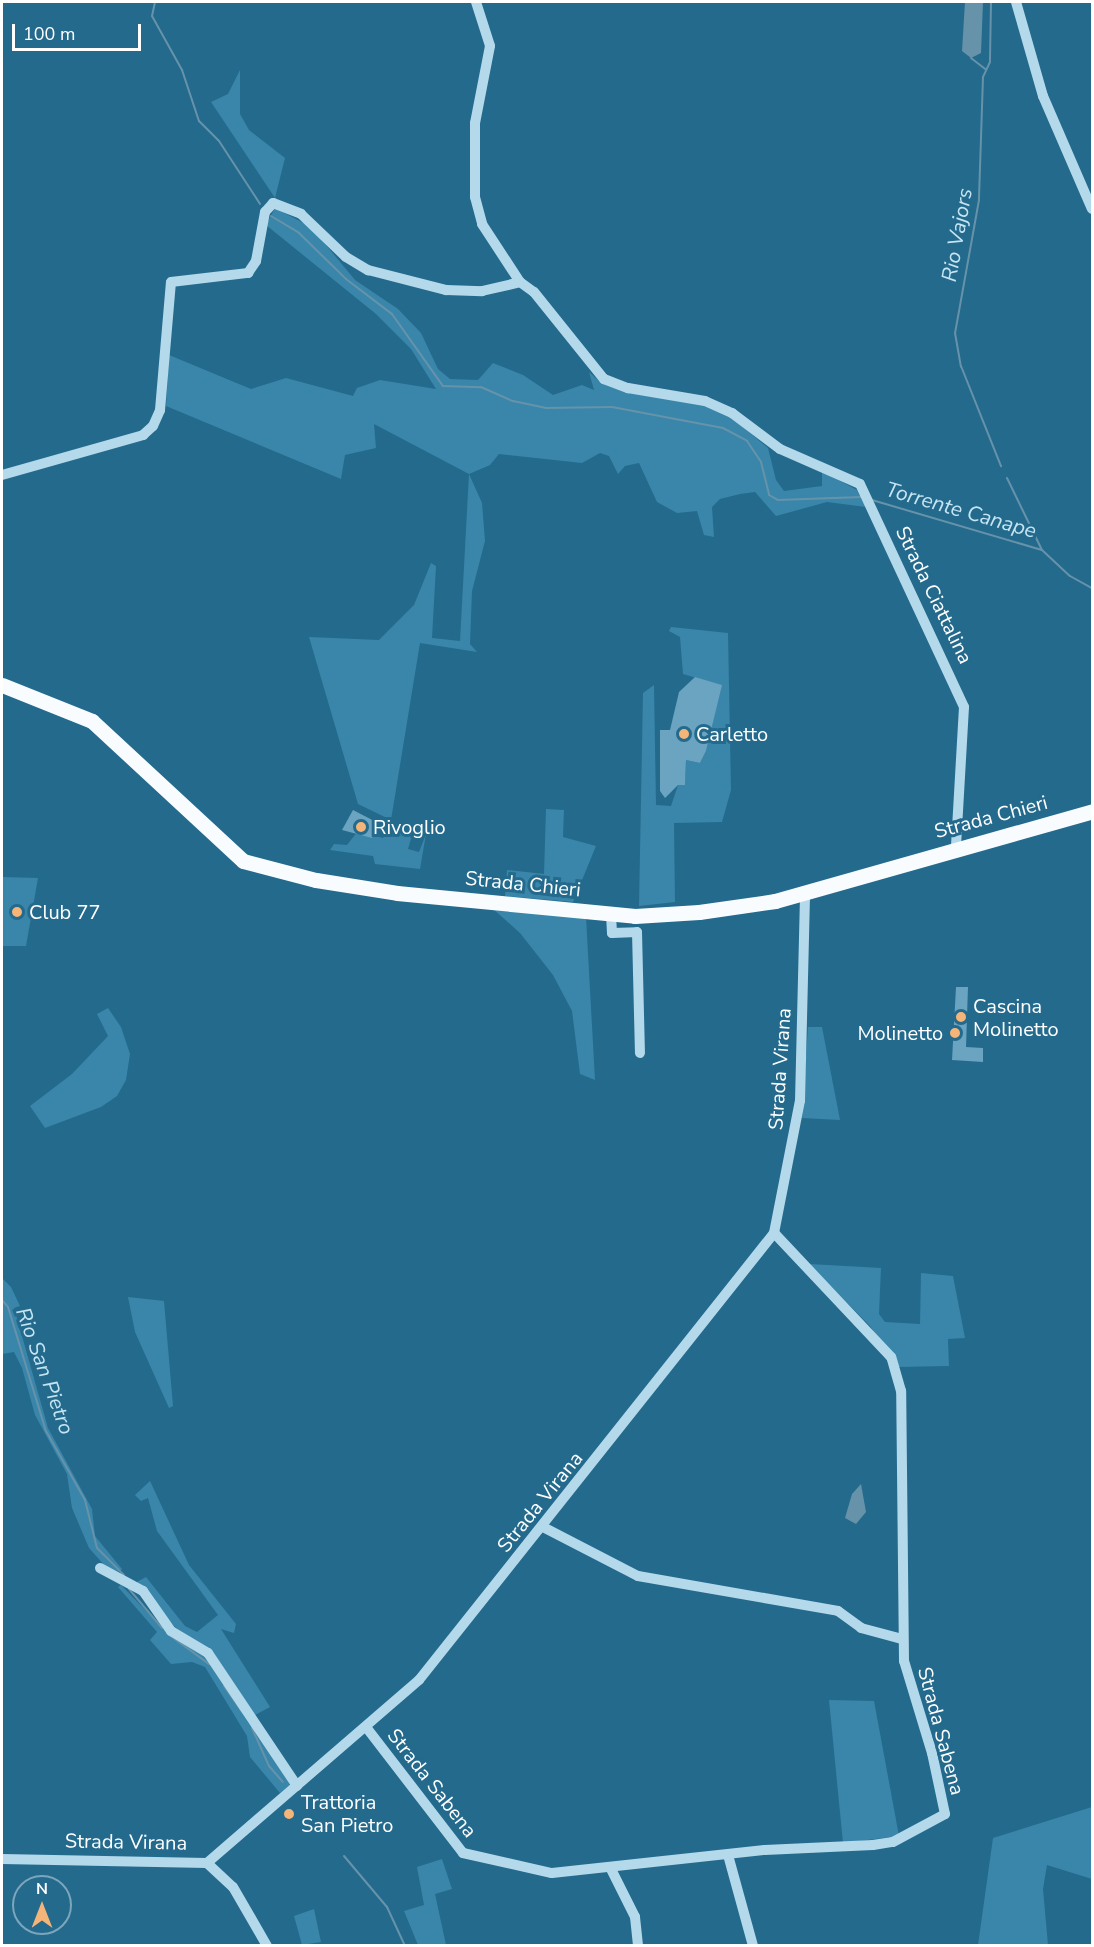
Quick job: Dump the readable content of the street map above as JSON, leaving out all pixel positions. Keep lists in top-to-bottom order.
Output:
{
  "streets": {
    "main road": ["Strada Chieri"],
    "street": ["Strada Ciattalina", "Strada Virana", "Strada Sabena"]
  },
  "crossings": [
    ["Strada Ciattalina", "Strada Chieri"],
    ["Strada Chieri", "Strada Virana"],
    ["Strada Virana", "Strada Sabena"]
  ],
  "water": ["Rio Vajors", "Torrente Canape", "Rio San Pietro"],
  "places": [
    "Carletto",
    "Rivoglio",
    "Club 77",
    "Cascina Molinetto",
    "Molinetto",
    "Trattoria San Pietro"
  ],
  "scale_bar": "100 m",
  "north": "top"
}
